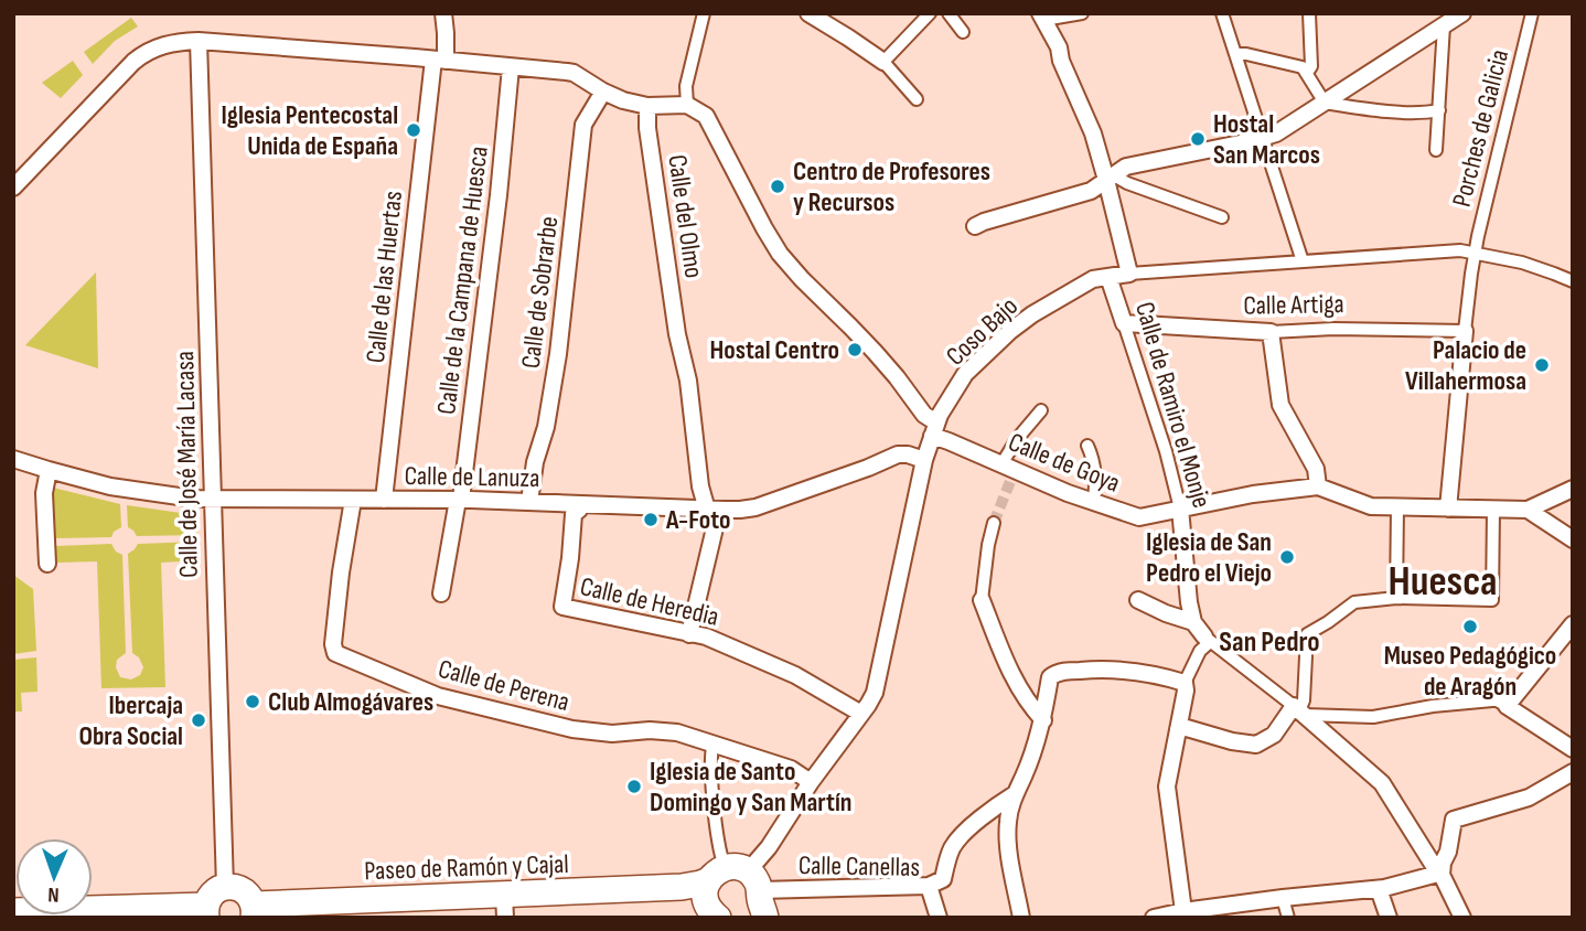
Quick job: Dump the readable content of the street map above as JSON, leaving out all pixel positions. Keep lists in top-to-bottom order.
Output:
{
  "streets": {
    "main road": ["Paseo de Ramón y Cajal"],
    "street": [
      "Porches de Galicia",
      "Calle del Olmo",
      "Calle de las Huertas",
      "Calle de la Campana de Huesca",
      "Calle de Sobrarbe",
      "Calle Artiga",
      "Coso Bajo",
      "Calle de Ramiro el Monje",
      "Calle de Goya",
      "Calle de José María Lacasa",
      "Calle de Lanuza",
      "Calle de Heredia",
      "Calle de Perena",
      "Calle Canellas"
    ]
  },
  "crossings": [
    ["Porches de Galicia", "Calle Artiga"],
    ["Porches de Galicia", "Coso Bajo"],
    ["Calle del Olmo", "Calle de Lanuza"],
    ["Calle de las Huertas", "Calle de Lanuza"],
    ["Calle de la Campana de Huesca", "Calle de Lanuza"],
    ["Calle de Sobrarbe", "Calle de Lanuza"],
    ["Calle Artiga", "Calle de Ramiro el Monje"],
    ["Coso Bajo", "Calle de Ramiro el Monje"],
    ["Coso Bajo", "Calle de Goya"],
    ["Coso Bajo", "Calle de Lanuza"],
    ["Coso Bajo", "Calle de Heredia"],
    ["Coso Bajo", "Calle de Perena"],
    ["Coso Bajo", "Calle Canellas"],
    ["Coso Bajo", "Paseo de Ramón y Cajal"],
    ["Calle de Ramiro el Monje", "Calle de Goya"],
    ["Calle de José María Lacasa", "Calle de Lanuza"],
    ["Calle de Lanuza", "Calle de Heredia"],
    ["Calle de Lanuza", "Calle de Perena"],
    ["Calle Canellas", "Paseo de Ramón y Cajal"]
  ],
  "districts": ["Huesca", "San Pedro"],
  "places": [
    "Iglesia Pentecostal Unida de España",
    "Hostal San Marcos",
    "Centro de Profesores y Recursos",
    "Hostal Centro",
    "Palacio de Villahermosa",
    "A-Foto",
    "Iglesia de San Pedro el Viejo",
    "Museo Pedagógico de Aragón",
    "Club Almogávares",
    "Ibercaja Obra Social",
    "Iglesia de Santo Domingo y San Martín"
  ],
  "north": "bottom"
}
